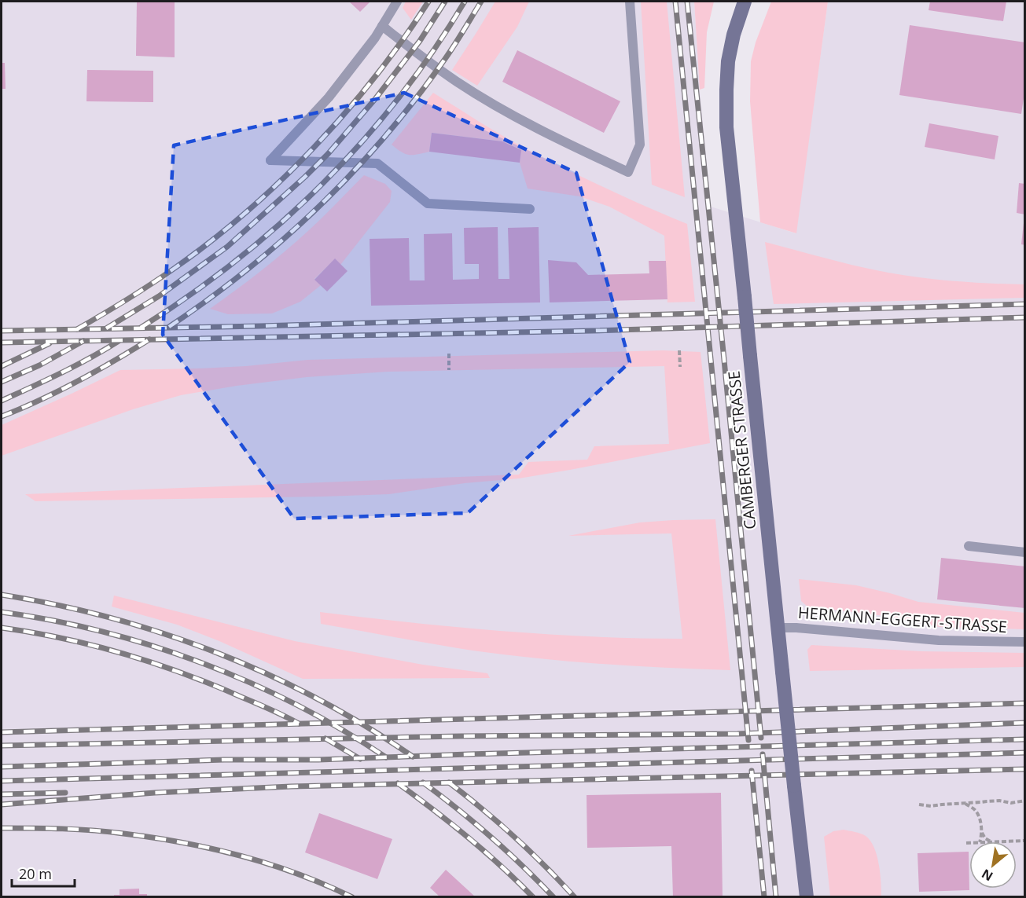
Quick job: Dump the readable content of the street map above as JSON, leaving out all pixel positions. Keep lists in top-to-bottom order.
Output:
{
  "streets": {
    "street": ["CAMBERGER STRASSE"],
    "lane": ["HERMANN-EGGERT-STRASSE"]
  },
  "crossings": [
    ["CAMBERGER STRASSE", "HERMANN-EGGERT-STRASSE"]
  ],
  "scale_bar": "20 m",
  "north": "bottom left"
}
